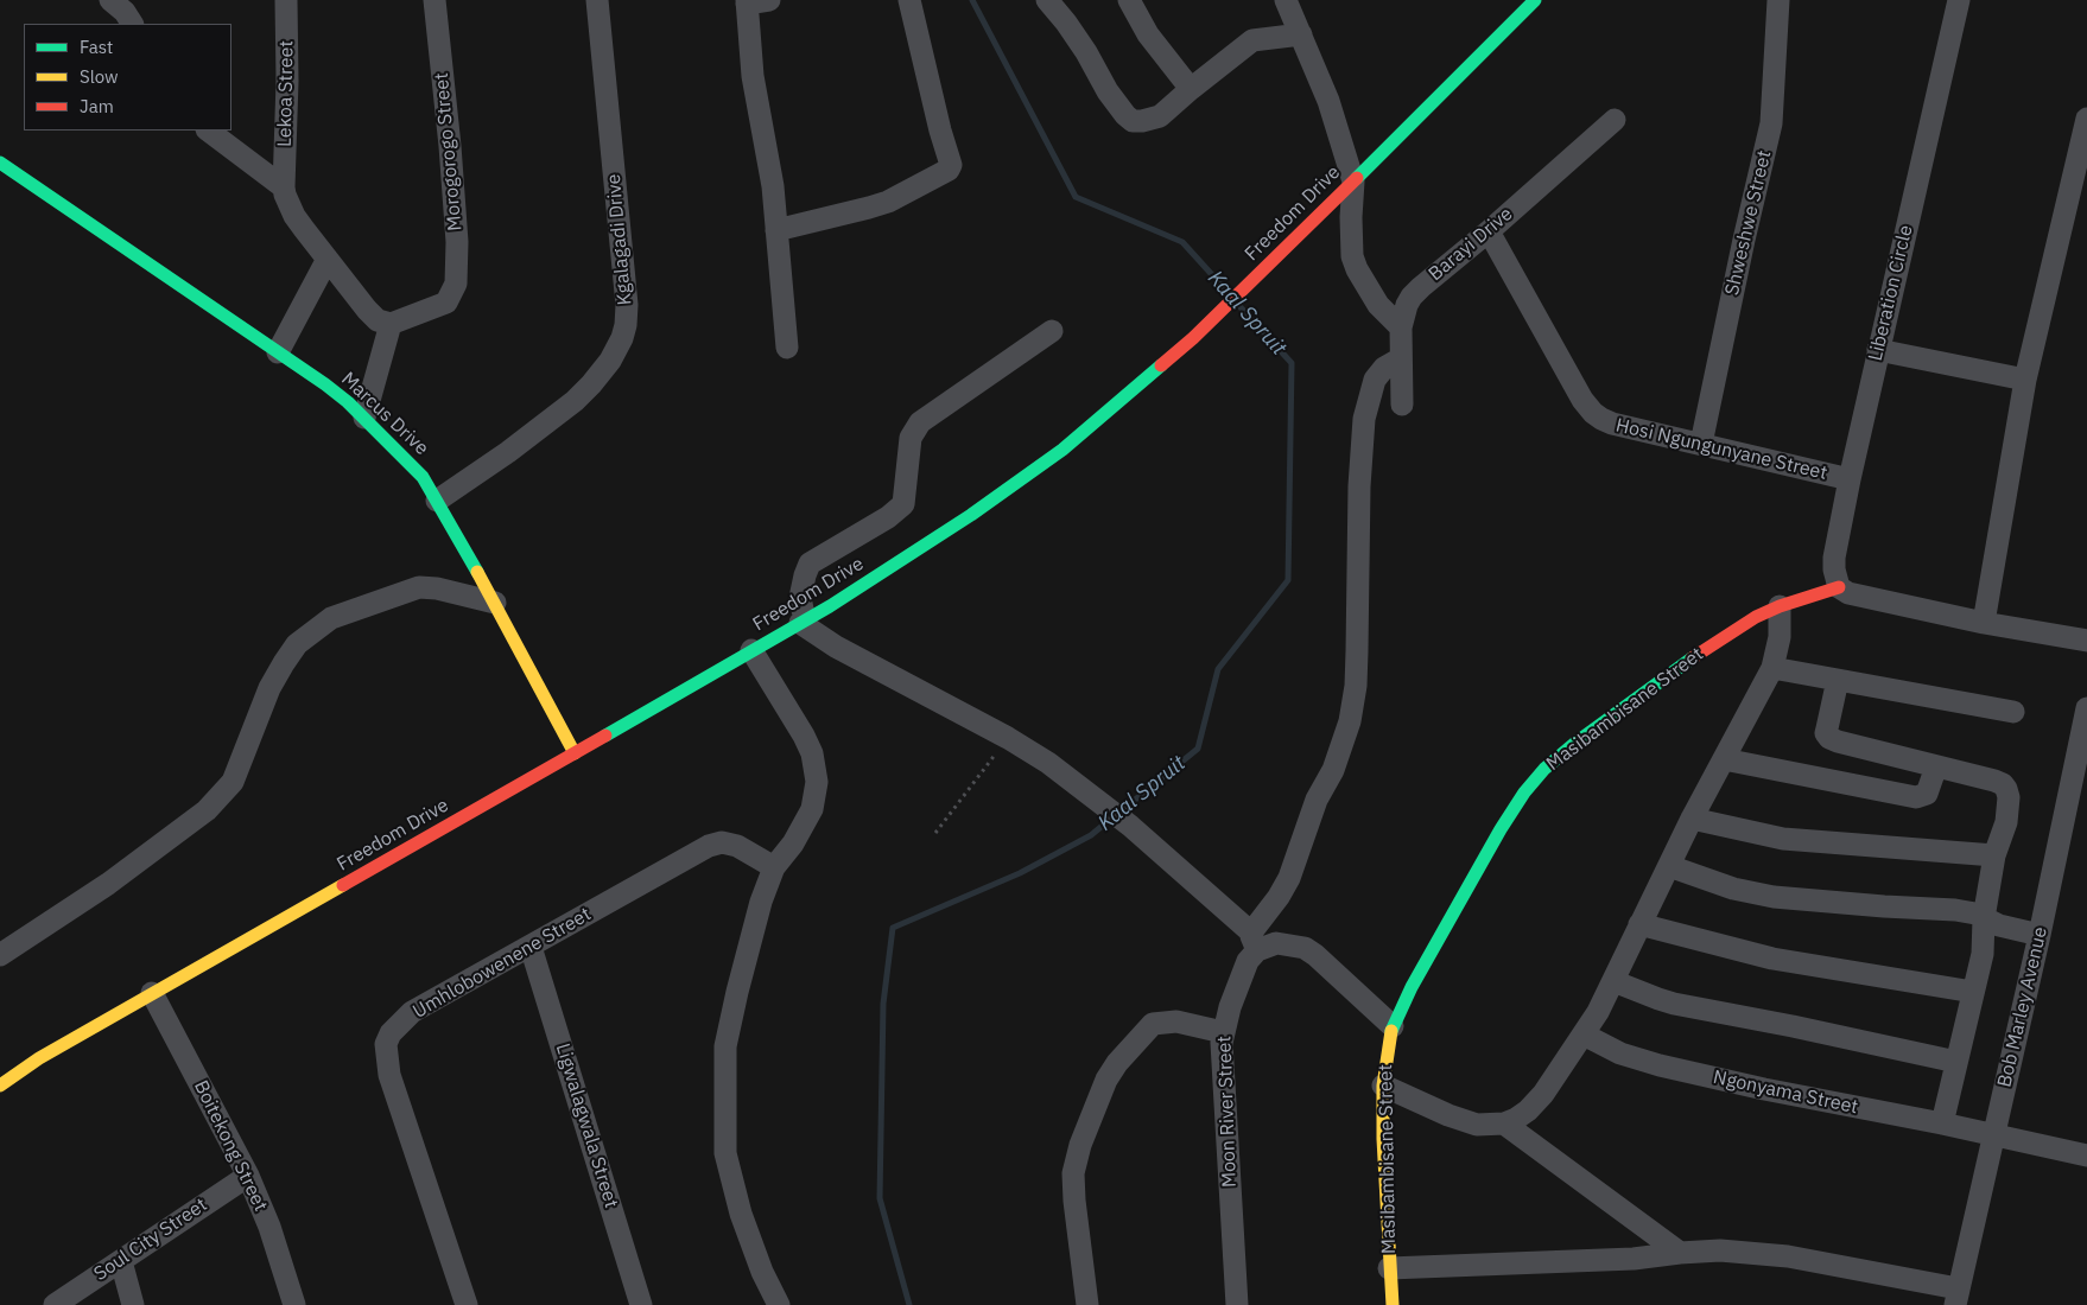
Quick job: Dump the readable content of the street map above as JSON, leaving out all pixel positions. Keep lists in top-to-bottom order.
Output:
{
  "streets": {
    "street": [
      "Lekoa Street",
      "Morogorogo Street",
      "Freedom Drive",
      "Shweshwe Street",
      "Kgalagadi Drive",
      "Barayi Drive",
      "Liberation Circle",
      "Marcus Drive",
      "Hosi Ngungunyane Street",
      "Masibambisane Street",
      "Umhlobowenene Street",
      "Bob Marley Avenue",
      "Ngonyama Street",
      "Moon River Street",
      "Ligwalagwala Street",
      "Boitekong Street",
      "Soul City Street"
    ]
  },
  "crossings": [
    ["Freedom Drive", "Marcus Drive"],
    ["Freedom Drive", "Boitekong Street"],
    ["Shweshwe Street", "Hosi Ngungunyane Street"],
    ["Kgalagadi Drive", "Marcus Drive"],
    ["Barayi Drive", "Hosi Ngungunyane Street"],
    ["Barayi Drive", "Moon River Street"],
    ["Liberation Circle", "Hosi Ngungunyane Street"],
    ["Liberation Circle", "Masibambisane Street"],
    ["Umhlobowenene Street", "Ligwalagwala Street"],
    ["Bob Marley Avenue", "Ngonyama Street"],
    ["Boitekong Street", "Soul City Street"]
  ],
  "water": ["Kaal Spruit"],
  "legend": ["Fast", "Slow", "Jam"]
}
